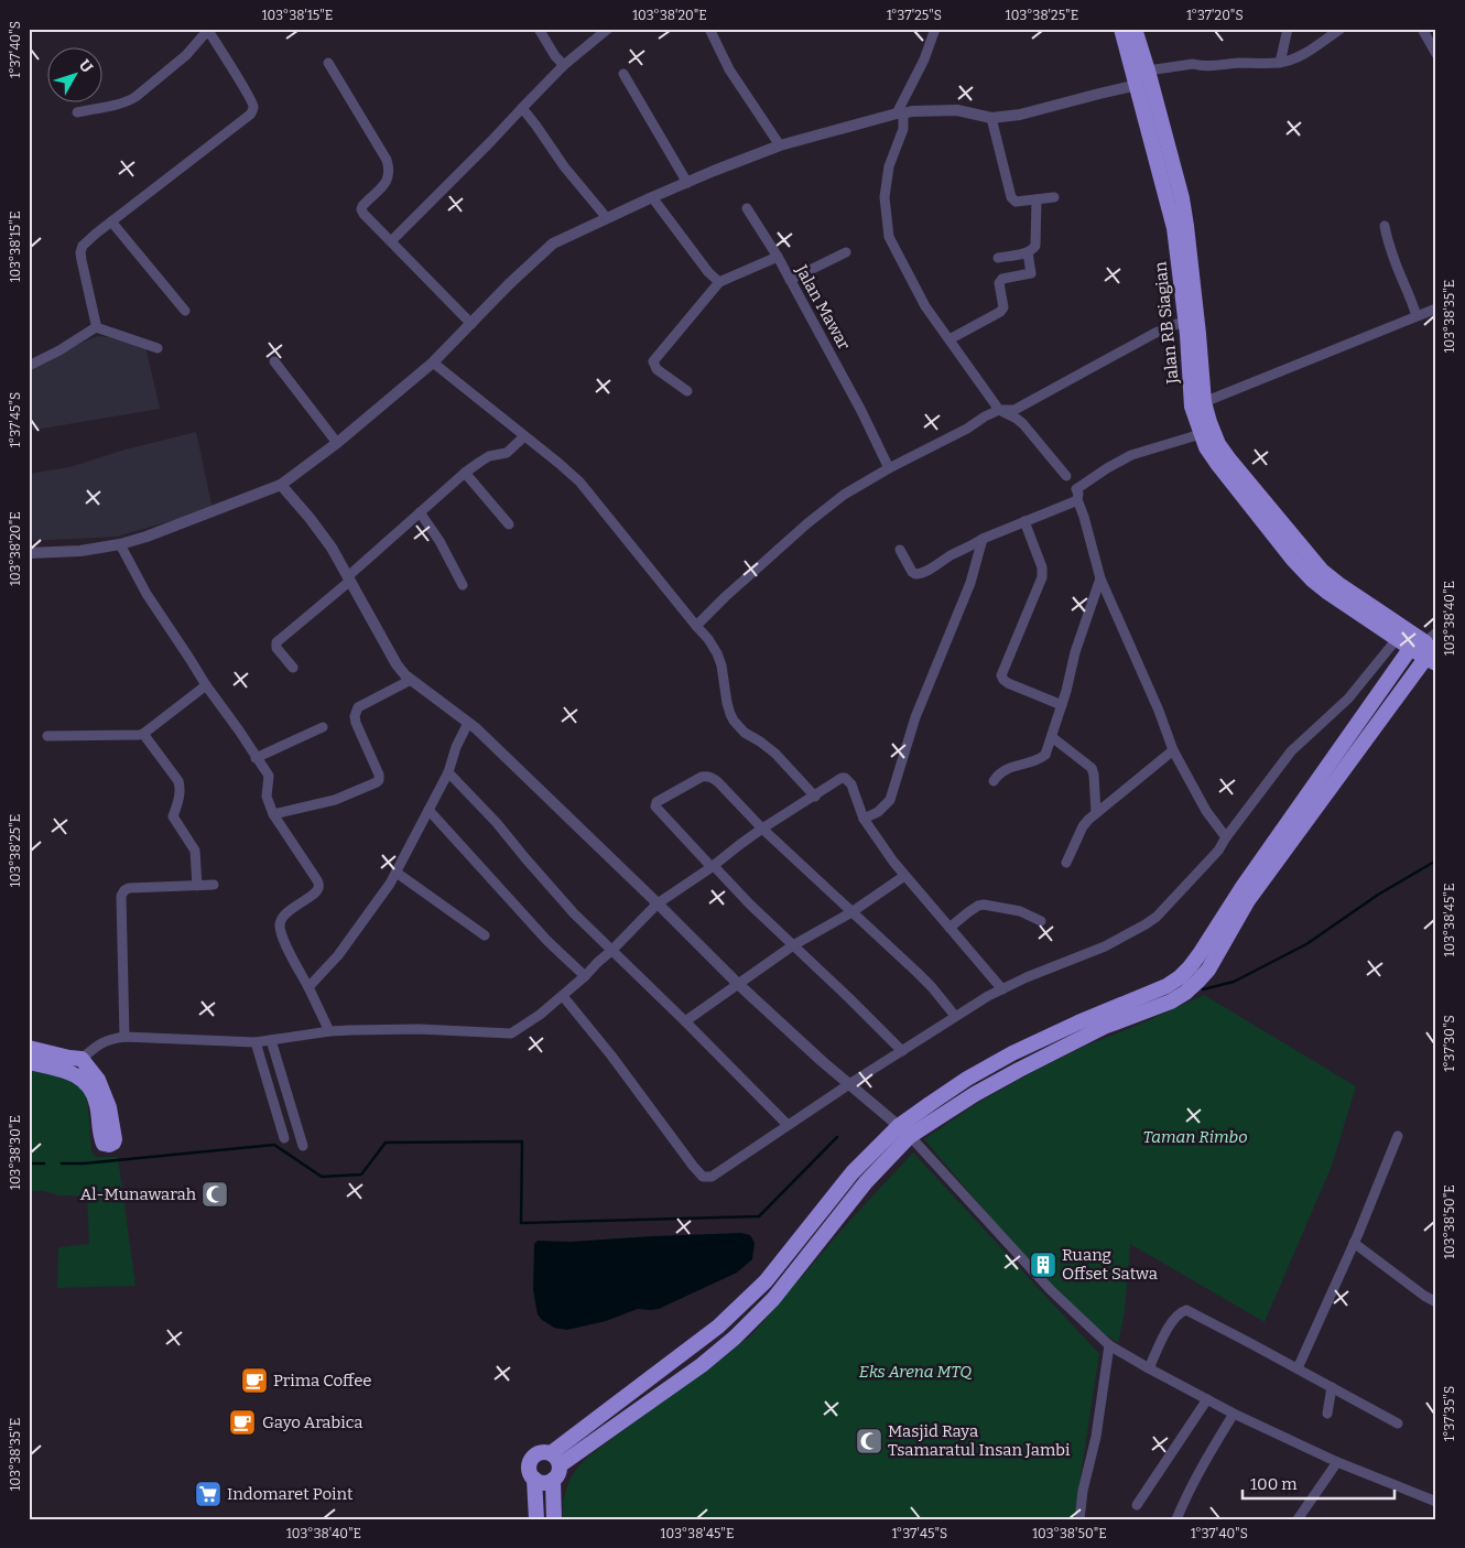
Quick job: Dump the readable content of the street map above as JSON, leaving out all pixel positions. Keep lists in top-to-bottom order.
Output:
{
  "streets": {
    "highway": ["Jalan RB Siagian"],
    "street": ["Jalan Mawar"]
  },
  "parks": ["Taman Rimbo", "Eks Arena MTQ"],
  "places": {
    "mosque": ["Al-Munawarah", "Masjid Raya Tsamaratul Insan Jambi"],
    "building": ["Ruang Offset Satwa"],
    "cafe": ["Prima Coffee", "Gayo Arabica"],
    "supermarket": ["Indomaret Point"]
  },
  "scale_bar": "100 m",
  "north": "top right",
  "coordinates": [
    "103°38'15\"E",
    "103°38'20\"E",
    "1°37'25\"S",
    "103°38'25\"E",
    "1°37'20\"S",
    "1°37'40\"S",
    "103°38'35\"E",
    "1°37'45\"S",
    "103°38'40\"E",
    "103°38'45\"E",
    "1°37'30\"S",
    "103°38'30\"E",
    "103°38'50\"E",
    "1°37'35\"S"
  ]
}
